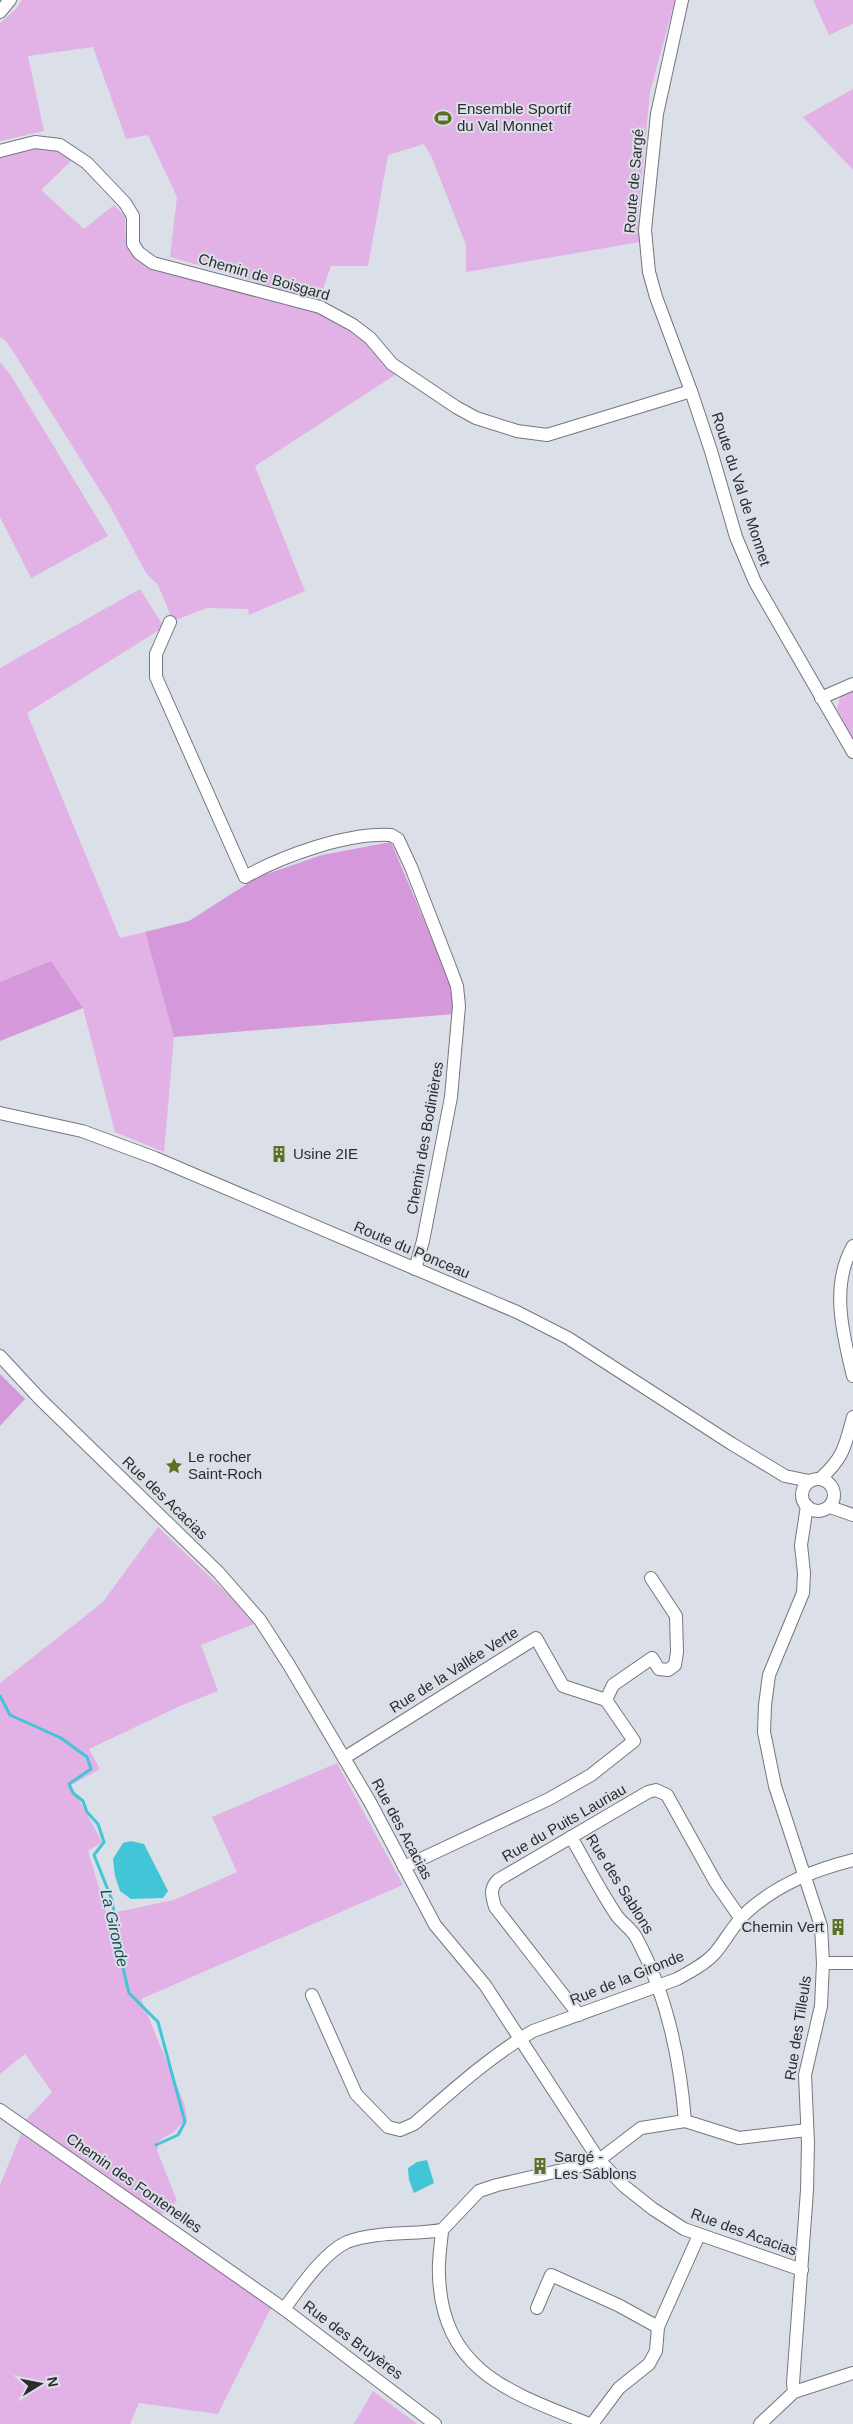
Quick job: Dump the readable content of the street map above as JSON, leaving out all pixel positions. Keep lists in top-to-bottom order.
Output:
{
  "streets": {
    "street": [
      "Route de Sargé",
      "Chemin de Boisgard",
      "Route du Val de Monnet",
      "Chemin des Bodinières",
      "Route du Ponceau",
      "Rue des Acacias",
      "Rue de la Vallée Verte",
      "Rue du Puits Lauriau",
      "Rue des Sablons",
      "Rue de la Gironde",
      "Rue des Tilleuls",
      "Chemin des Fontenelles",
      "Rue des Bruyères"
    ]
  },
  "crossings": [
    ["Route de Sargé", "Chemin de Boisgard"],
    ["Route de Sargé", "Route du Val de Monnet"],
    ["Chemin de Boisgard", "Route du Val de Monnet"],
    ["Chemin des Bodinières", "Route du Ponceau"],
    ["Rue des Acacias", "Rue de la Vallée Verte"],
    ["Rue des Acacias", "Rue de la Gironde"],
    ["Rue des Acacias", "Rue des Tilleuls"],
    ["Rue du Puits Lauriau", "Rue des Sablons"],
    ["Rue du Puits Lauriau", "Rue de la Gironde"],
    ["Rue des Sablons", "Rue de la Gironde"],
    ["Rue de la Gironde", "Rue des Tilleuls"],
    ["Chemin des Fontenelles", "Rue des Bruyères"]
  ],
  "water": ["La Gironde"],
  "places": {
    "sports": ["Ensemble Sportif du Val Monnet"],
    "building": ["Usine 2IE", "Chemin Vert", "Sargé - Les Sablons"],
    "place": ["Le rocher Saint-Roch"]
  },
  "north": "right"
}
